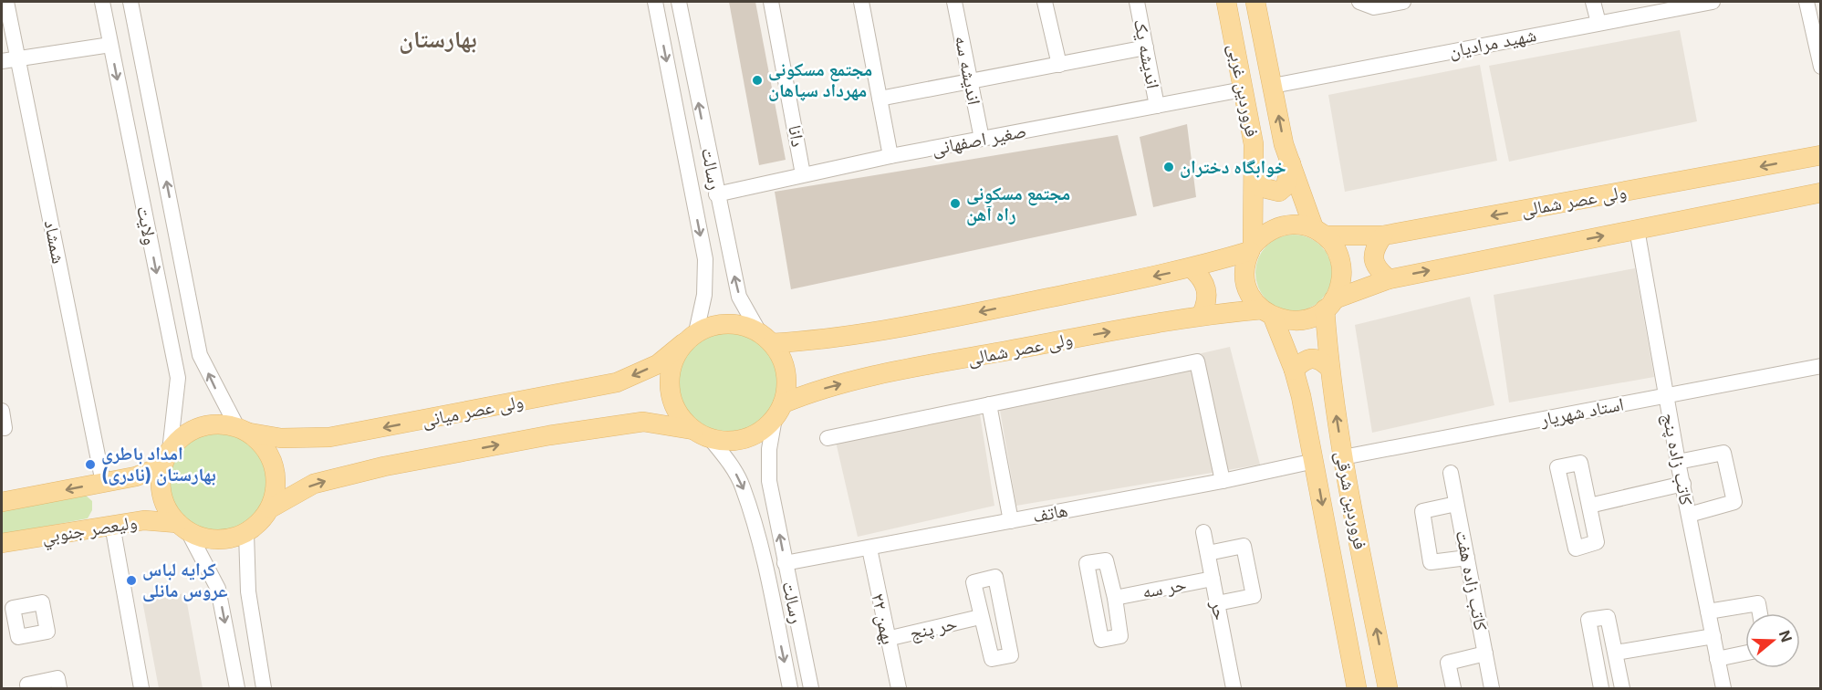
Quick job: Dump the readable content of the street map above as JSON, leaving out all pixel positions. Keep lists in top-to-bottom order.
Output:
{
  "streets": {
    "main road": [
      "فروردین غربی",
      "ولی عصر شمالی",
      "ولی عصر میانی",
      "فروردین شرقی",
      "وليعصر جنوبي"
    ],
    "street": [
      "شهید مرادیان",
      "اندیشه یک",
      "اندیشه سه",
      "دانا",
      "صغیر اصفهانی",
      "رسالت",
      "ولایت",
      "شمشاد",
      "استاد شهریار",
      "کاتب زاده پنج",
      "هاتف",
      "کاتب زاده هفت",
      "حر سه",
      "حر",
      "۲۲ بهمن",
      "حر پنج"
    ]
  },
  "crossings": [
    ["شهید مرادیان", "فروردین غربی"],
    ["اندیشه یک", "صغیر اصفهانی"],
    ["اندیشه سه", "صغیر اصفهانی"],
    ["فروردین غربی", "صغیر اصفهانی"],
    ["فروردین غربی", "ولی عصر شمالی"],
    ["فروردین غربی", "فروردین شرقی"],
    ["دانا", "صغیر اصفهانی"],
    ["صغیر اصفهانی", "رسالت"],
    ["رسالت", "ولی عصر شمالی"],
    ["رسالت", "ولی عصر میانی"],
    ["رسالت", "هاتف"],
    ["ولی عصر شمالی", "ولی عصر میانی"],
    ["ولی عصر شمالی", "فروردین شرقی"],
    ["ولایت", "ولی عصر میانی"],
    ["ولایت", "وليعصر جنوبي"],
    ["ولی عصر میانی", "وليعصر جنوبي"],
    ["استاد شهریار", "کاتب زاده پنج"],
    ["استاد شهریار", "فروردین شرقی"],
    ["فروردین شرقی", "هاتف"],
    ["هاتف", "۲۲ بهمن"],
    ["حر سه", "حر"],
    ["۲۲ بهمن", "حر پنج"]
  ],
  "districts": ["بهارستان"],
  "places": [
    "مجتمع مسکونی مهرداد سپاهان",
    "خوابگاه دختران",
    "مجتمع مسکونی راه آهن",
    "امداد باطری بهارستان (نادری)",
    "کرایه لباس عروس مانلی"
  ],
  "north": "right"
}
